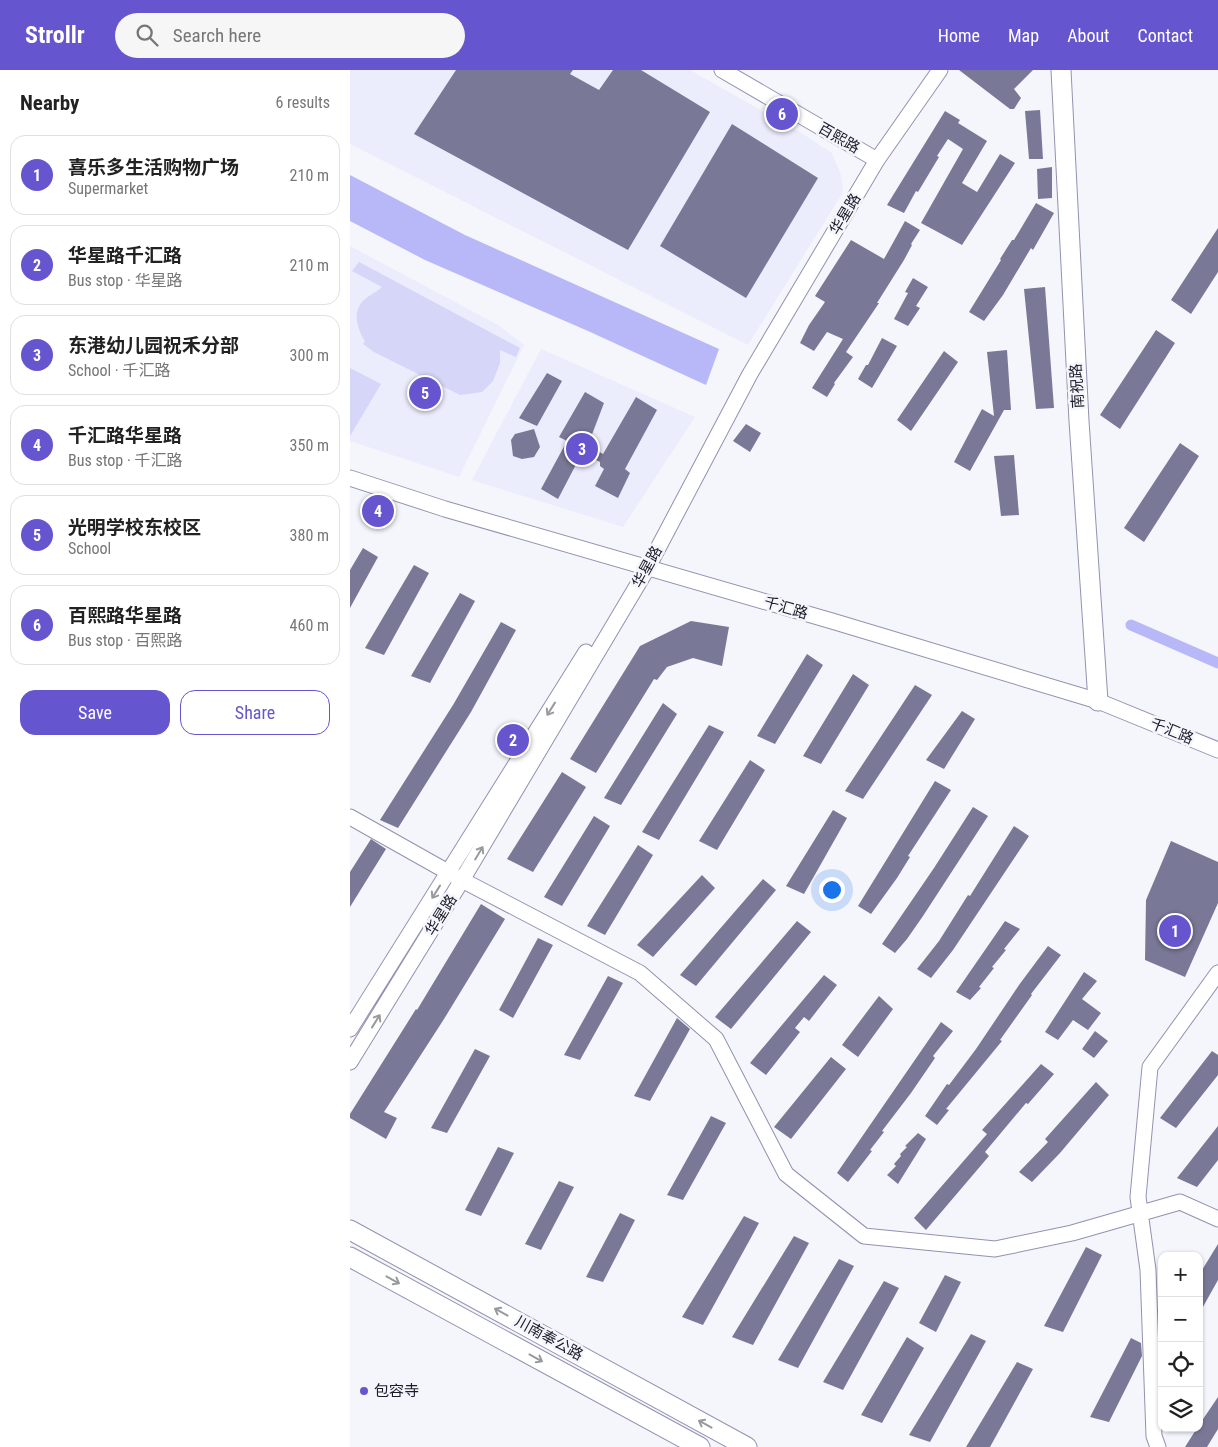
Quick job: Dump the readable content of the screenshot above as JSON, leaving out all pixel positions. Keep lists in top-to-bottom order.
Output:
{
  "streets": {
    "main road": ["南祝路", "川南奉公路"],
    "street": ["百熙路", "华星路", "千汇路"]
  },
  "crossings": [
    ["百熙路", "华星路"],
    ["华星路", "千汇路"],
    ["南祝路", "千汇路"]
  ],
  "places": ["包容寺"],
  "page": {
    "header": "Strollr",
    "search": "Search here",
    "nav": [
      "Home",
      "Map",
      "About",
      "Contact"
    ],
    "heading": ["Nearby", "6 results"],
    "pins": [
      "6",
      "5",
      "3",
      "4",
      "2",
      "1"
    ],
    "list": [
      {
        "mark": "1",
        "name": "喜乐多生活购物广场",
        "note": "Supermarket",
        "value": "210 m"
      },
      {
        "mark": "2",
        "name": "华星路千汇路",
        "note": "Bus stop · 华星路",
        "value": "210 m"
      },
      {
        "mark": "3",
        "name": "东港幼儿园祝禾分部",
        "note": "School · 千汇路",
        "value": "300 m"
      },
      {
        "mark": "4",
        "name": "千汇路华星路",
        "note": "Bus stop · 千汇路",
        "value": "350 m"
      },
      {
        "mark": "5",
        "name": "光明学校东校区",
        "note": "School",
        "value": "380 m"
      },
      {
        "mark": "6",
        "name": "百熙路华星路",
        "note": "Bus stop · 百熙路",
        "value": "460 m"
      }
    ],
    "buttons": ["Save", "Share"],
    "map_buttons": ["+", "−"]
  }
}
